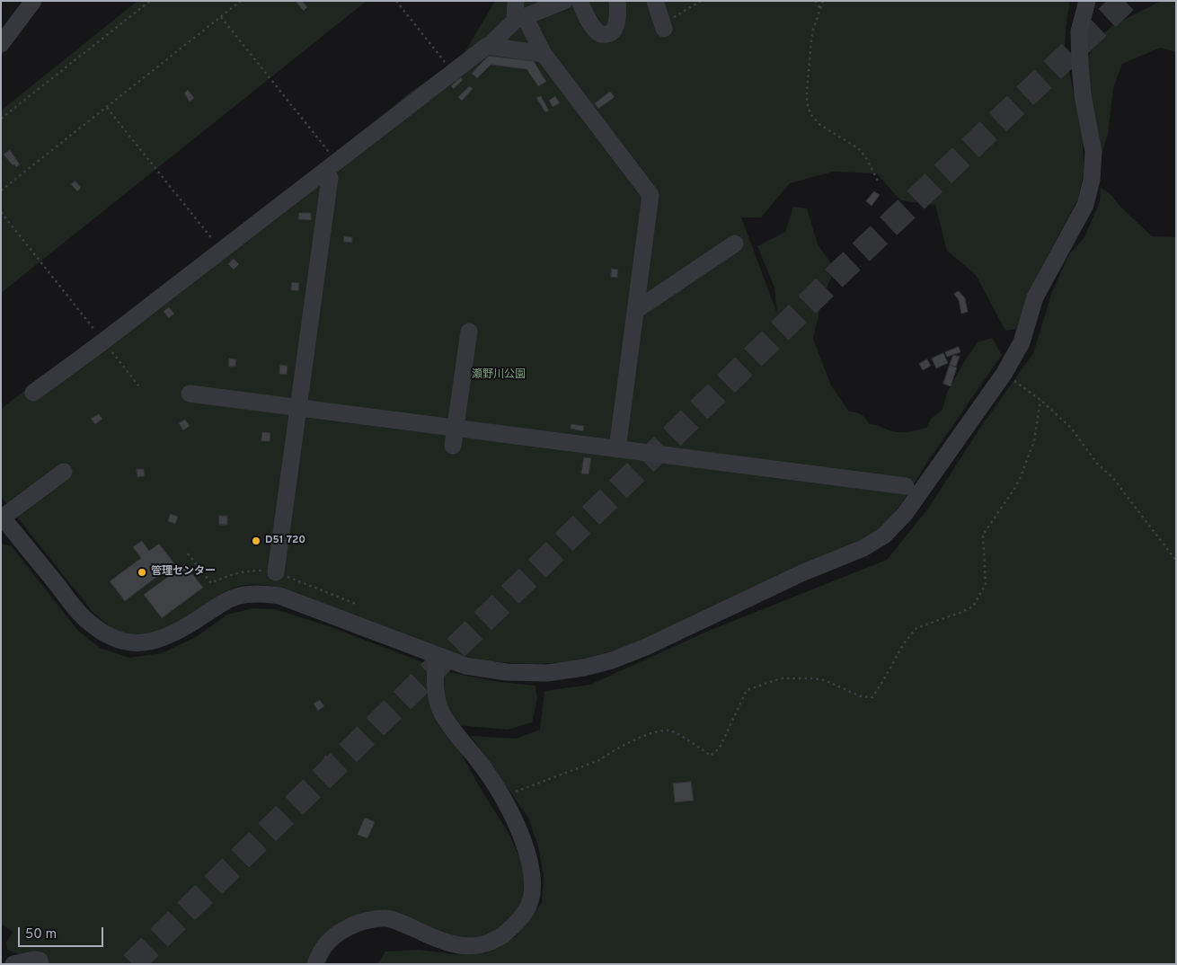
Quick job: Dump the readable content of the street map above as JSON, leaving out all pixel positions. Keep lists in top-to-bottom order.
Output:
{
  "parks": ["瀬野川公園"],
  "places": ["D51 720", "管理センター"],
  "scale_bar": "50 m"
}
